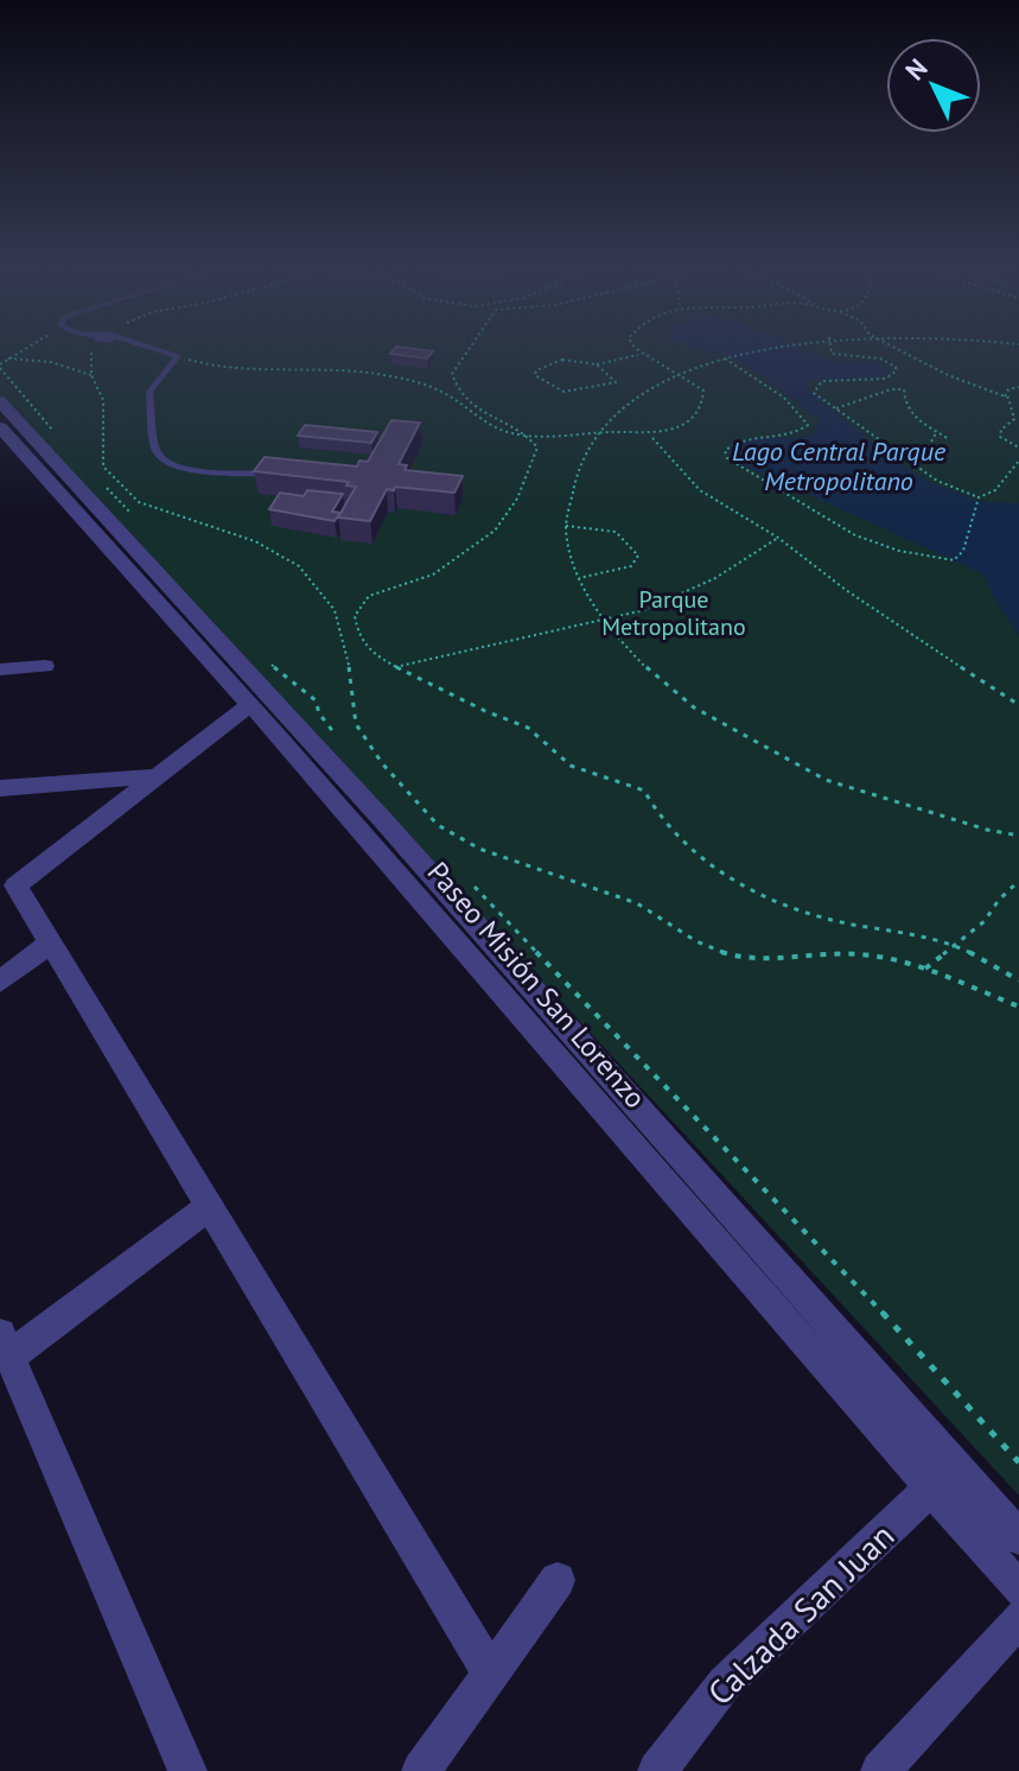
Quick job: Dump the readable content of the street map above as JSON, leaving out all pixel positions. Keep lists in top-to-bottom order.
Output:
{
  "streets": {
    "street": ["Paseo Misión San Lorenzo", "Calzada San Juan"]
  },
  "crossings": [
    ["Paseo Misión San Lorenzo", "Calzada San Juan"]
  ],
  "water": ["Lago Central Parque Metropolitano"],
  "parks": ["Parque Metropolitano"],
  "north": "top left"
}
